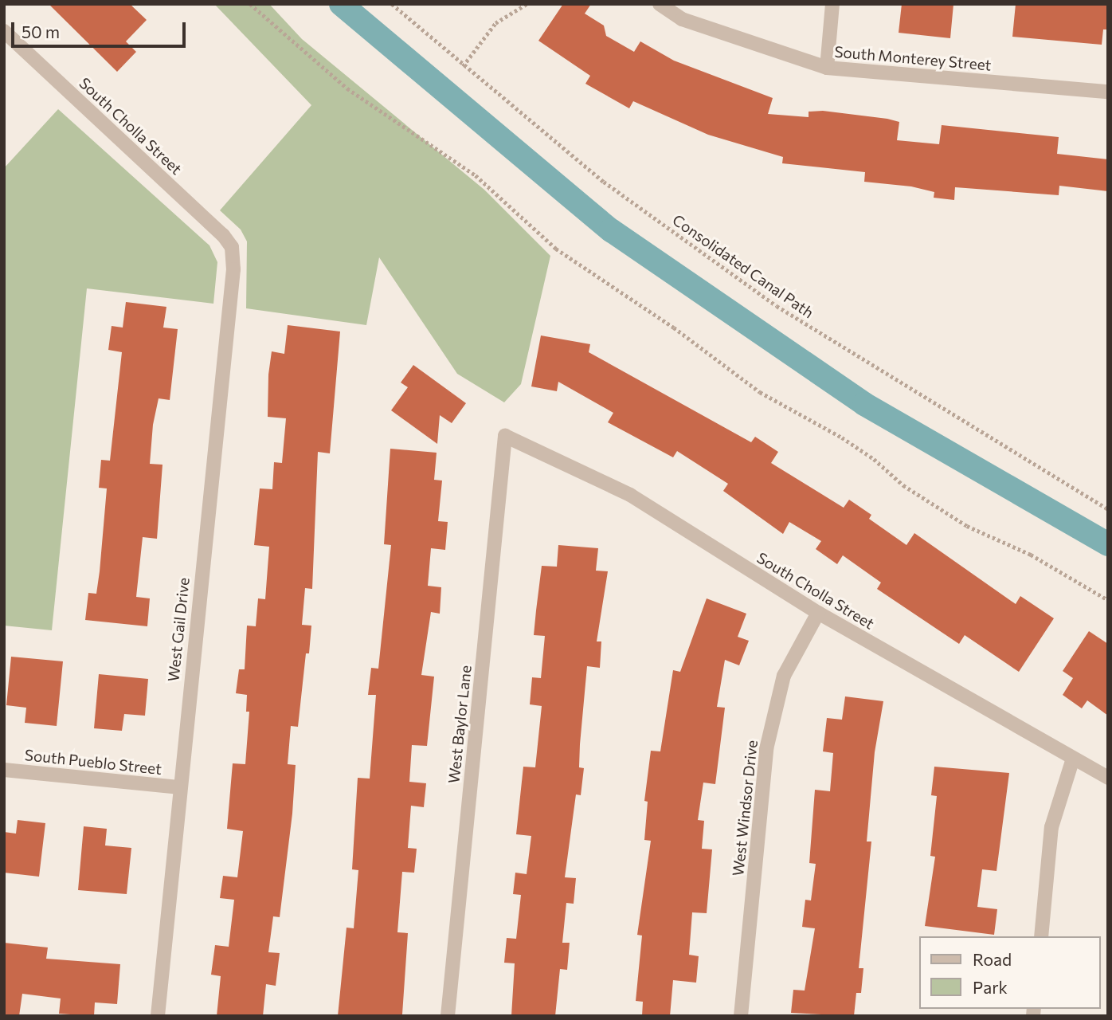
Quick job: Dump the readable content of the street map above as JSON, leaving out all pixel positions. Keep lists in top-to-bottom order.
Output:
{
  "streets": {
    "street": [
      "South Monterey Street",
      "South Cholla Street",
      "West Gail Drive",
      "West Baylor Lane",
      "South Pueblo Street",
      "West Windsor Drive"
    ],
    "path": ["Consolidated Canal Path"]
  },
  "crossings": [
    ["South Cholla Street", "West Gail Drive"],
    ["South Cholla Street", "West Baylor Lane"],
    ["South Cholla Street", "West Windsor Drive"],
    ["West Gail Drive", "South Pueblo Street"]
  ],
  "legend": ["Road", "Park"],
  "scale_bar": "50 m"
}
